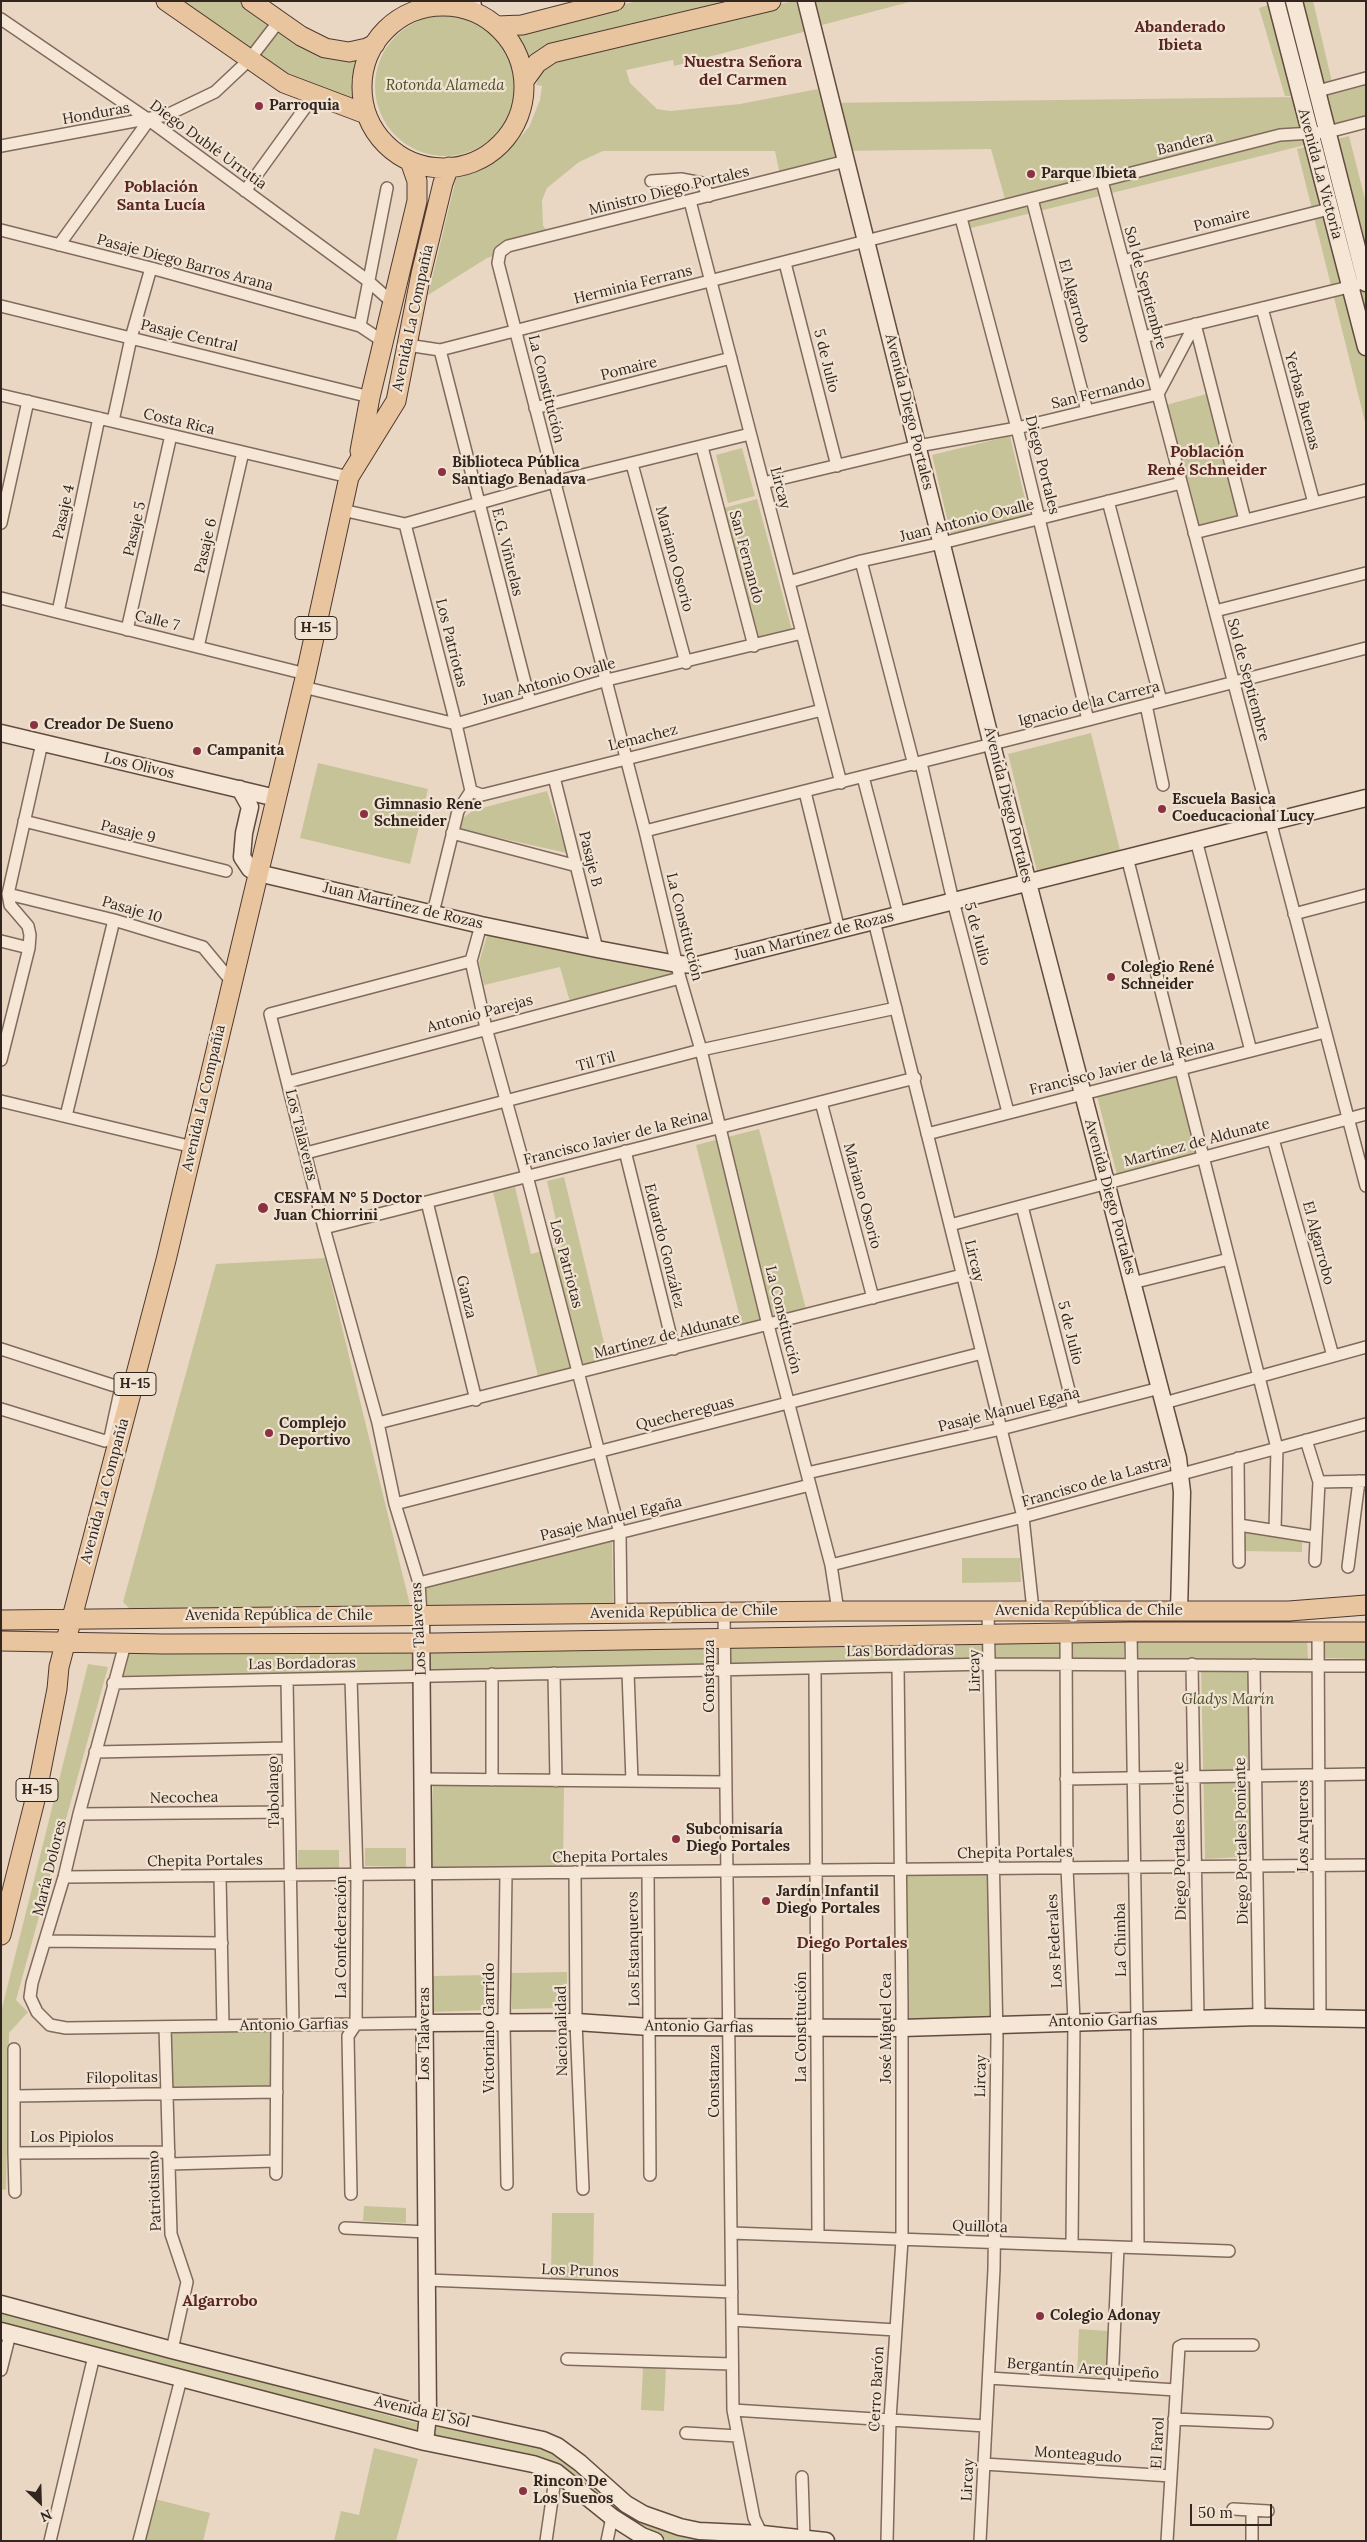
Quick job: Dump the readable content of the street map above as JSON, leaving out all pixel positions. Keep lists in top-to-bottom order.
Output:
{
  "streets": {
    "main road": ["Avenida La Compañía", "H-15", "Avenida República de Chile"],
    "street": [
      "Honduras",
      "Bandera",
      "Diego Dublé Urrutia",
      "Avenida La Victoria",
      "Ministro Diego Portales",
      "Pomaire",
      "Pasaje Diego Barros Arana",
      "Herminia Ferrans",
      "Sol de Septiembre",
      "El Algarrobo",
      "Pasaje Central",
      "5 de Julio",
      "La Constitución",
      "San Fernando",
      "Yerbas Buenas",
      "Avenida Diego Portales",
      "Costa Rica",
      "Diego Portales",
      "Lircay",
      "Pasaje 4",
      "Juan Antonio Ovalle",
      "Pasaje 5",
      "Pasaje 6",
      "E.G. Viñuelas",
      "Mariano Osorio",
      "Calle 7",
      "Los Patriotas",
      "Ignacio de la Carrera",
      "Lemachez",
      "Los Olivos",
      "Pasaje 9",
      "Pasaje B",
      "Juan Martínez de Rozas",
      "Pasaje 10",
      "Antonio Parejas",
      "Til Til",
      "Francisco Javier de la Reina",
      "Los Talaveras",
      "Martínez de Aldunate",
      "Eduardo González",
      "Ganza",
      "Pasaje Manuel Egaña",
      "Quechereguas",
      "Francisco de la Lastra",
      "Las Bordadoras",
      "Constanza",
      "Tabolango",
      "Necochea",
      "Los Arqueros",
      "Diego Portales Oriente",
      "Diego Portales Poniente",
      "Chepita Portales",
      "María Dolores",
      "La Confederación",
      "La Chimba",
      "Los Federales",
      "Los Estanqueros",
      "Antonio Garfias",
      "Victoriano Garrido",
      "José Miguel Cea",
      "Nacionalidad",
      "Filopolitas",
      "Los Pipiolos",
      "Patriotismo",
      "Quillota",
      "Los Prunos",
      "Bergantín Arequipeño",
      "Cerro Barón",
      "Avenida El Sol",
      "El Farol",
      "Monteagudo"
    ]
  },
  "crossings": [
    ["Honduras", "Diego Dublé Urrutia"],
    ["Bandera", "Avenida La Victoria"],
    ["Bandera", "Herminia Ferrans"],
    ["Bandera", "Sol de Septiembre"],
    ["Bandera", "El Algarrobo"],
    ["Bandera", "Avenida Diego Portales"],
    ["Bandera", "Diego Portales"],
    ["Diego Dublé Urrutia", "Avenida La Compañía"],
    ["Avenida La Victoria", "Pomaire"],
    ["Ministro Diego Portales", "La Constitución"],
    ["Ministro Diego Portales", "Avenida Diego Portales"],
    ["Ministro Diego Portales", "Lircay"],
    ["Pomaire", "Sol de Septiembre"],
    ["Pomaire", "La Constitución"],
    ["Pomaire", "Lircay"],
    ["Pasaje Diego Barros Arana", "Avenida La Compañía"],
    ["Herminia Ferrans", "Avenida La Compañía"],
    ["Herminia Ferrans", "5 de Julio"],
    ["Herminia Ferrans", "La Constitución"],
    ["Herminia Ferrans", "Avenida Diego Portales"],
    ["Herminia Ferrans", "Lircay"],
    ["Herminia Ferrans", "E.G. Viñuelas"],
    ["Sol de Septiembre", "San Fernando"],
    ["Sol de Septiembre", "Juan Antonio Ovalle"],
    ["Sol de Septiembre", "Ignacio de la Carrera"],
    ["Sol de Septiembre", "Juan Martínez de Rozas"],
    ["Sol de Septiembre", "Francisco Javier de la Reina"],
    ["Sol de Septiembre", "Martínez de Aldunate"],
    ["El Algarrobo", "San Fernando"],
    ["El Algarrobo", "Martínez de Aldunate"],
    ["El Algarrobo", "Pasaje Manuel Egaña"],
    ["Avenida La Compañía", "Pasaje Central"],
    ["Avenida La Compañía", "Costa Rica"],
    ["Avenida La Compañía", "Calle 7"],
    ["Avenida La Compañía", "Los Olivos"],
    ["Avenida La Compañía", "Juan Martínez de Rozas"],
    ["Avenida La Compañía", "Pasaje 10"],
    ["Avenida La Compañía", "Avenida República de Chile"],
    ["5 de Julio", "San Fernando"],
    ["5 de Julio", "Juan Antonio Ovalle"],
    ["5 de Julio", "Ignacio de la Carrera"],
    ["5 de Julio", "Juan Martínez de Rozas"],
    ["5 de Julio", "Francisco Javier de la Reina"],
    ["5 de Julio", "Martínez de Aldunate"],
    ["5 de Julio", "Pasaje Manuel Egaña"],
    ["La Constitución", "Juan Antonio Ovalle"],
    ["La Constitución", "Ignacio de la Carrera"],
    ["La Constitución", "Lemachez"],
    ["La Constitución", "Juan Martínez de Rozas"],
    ["La Constitución", "Antonio Parejas"],
    ["La Constitución", "Til Til"],
    ["La Constitución", "Francisco Javier de la Reina"],
    ["La Constitución", "Martínez de Aldunate"],
    ["La Constitución", "Pasaje Manuel Egaña"],
    ["La Constitución", "Quechereguas"],
    ["La Constitución", "Francisco de la Lastra"],
    ["La Constitución", "Avenida República de Chile"],
    ["La Constitución", "Las Bordadoras"],
    ["La Constitución", "Chepita Portales"],
    ["La Constitución", "Antonio Garfias"],
    ["La Constitución", "Quillota"],
    ["San Fernando", "Avenida Diego Portales"],
    ["San Fernando", "Diego Portales"],
    ["San Fernando", "Lircay"],
    ["San Fernando", "Juan Antonio Ovalle"],
    ["Avenida Diego Portales", "Juan Antonio Ovalle"],
    ["Avenida Diego Portales", "Ignacio de la Carrera"],
    ["Avenida Diego Portales", "Juan Martínez de Rozas"],
    ["Avenida Diego Portales", "Francisco Javier de la Reina"],
    ["Avenida Diego Portales", "Martínez de Aldunate"],
    ["Avenida Diego Portales", "Pasaje Manuel Egaña"],
    ["Avenida Diego Portales", "Francisco de la Lastra"],
    ["Avenida Diego Portales", "Avenida República de Chile"],
    ["Costa Rica", "Pasaje 4"],
    ["Costa Rica", "Pasaje 5"],
    ["Costa Rica", "Pasaje 6"],
    ["Diego Portales", "Juan Antonio Ovalle"],
    ["Diego Portales", "Ignacio de la Carrera"],
    ["Lircay", "Juan Antonio Ovalle"],
    ["Lircay", "Ignacio de la Carrera"],
    ["Lircay", "Lemachez"],
    ["Lircay", "Juan Martínez de Rozas"],
    ["Lircay", "Til Til"],
    ["Lircay", "Francisco Javier de la Reina"],
    ["Lircay", "Martínez de Aldunate"],
    ["Lircay", "Pasaje Manuel Egaña"],
    ["Lircay", "Quechereguas"],
    ["Lircay", "Francisco de la Lastra"],
    ["Lircay", "Avenida República de Chile"],
    ["Lircay", "Las Bordadoras"],
    ["Lircay", "Chepita Portales"],
    ["Lircay", "Antonio Garfias"],
    ["Lircay", "Quillota"],
    ["Lircay", "Bergantín Arequipeño"],
    ["Lircay", "Monteagudo"],
    ["Pasaje 4", "Calle 7"],
    ["Juan Antonio Ovalle", "E.G. Viñuelas"],
    ["Juan Antonio Ovalle", "Mariano Osorio"],
    ["Juan Antonio Ovalle", "Los Patriotas"],
    ["Pasaje 5", "Calle 7"],
    ["Pasaje 6", "Calle 7"],
    ["Mariano Osorio", "Francisco Javier de la Reina"],
    ["Mariano Osorio", "Martínez de Aldunate"],
    ["Los Patriotas", "Lemachez"],
    ["Los Patriotas", "Juan Martínez de Rozas"],
    ["Los Patriotas", "Antonio Parejas"],
    ["Los Patriotas", "Til Til"],
    ["Los Patriotas", "Francisco Javier de la Reina"],
    ["Los Patriotas", "Los Talaveras"],
    ["Los Patriotas", "Martínez de Aldunate"],
    ["Los Patriotas", "Pasaje Manuel Egaña"],
    ["Los Patriotas", "Quechereguas"],
    ["Los Patriotas", "Avenida República de Chile"],
    ["Lemachez", "Pasaje B"],
    ["Pasaje B", "Juan Martínez de Rozas"],
    ["Juan Martínez de Rozas", "Antonio Parejas"],
    ["Antonio Parejas", "Los Talaveras"],
    ["Til Til", "Los Talaveras"],
    ["Francisco Javier de la Reina", "Los Talaveras"],
    ["Francisco Javier de la Reina", "Eduardo González"],
    ["Francisco Javier de la Reina", "Ganza"],
    ["Los Talaveras", "Martínez de Aldunate"],
    ["Los Talaveras", "Pasaje Manuel Egaña"],
    ["Los Talaveras", "Quechereguas"],
    ["Los Talaveras", "Avenida República de Chile"],
    ["Los Talaveras", "Las Bordadoras"],
    ["Los Talaveras", "Chepita Portales"],
    ["Los Talaveras", "Antonio Garfias"],
    ["Los Talaveras", "Los Prunos"],
    ["Los Talaveras", "Avenida El Sol"],
    ["Martínez de Aldunate", "Eduardo González"],
    ["Martínez de Aldunate", "Ganza"],
    ["Avenida República de Chile", "Constanza"],
    ["Avenida República de Chile", "Los Arqueros"],
    ["Avenida República de Chile", "María Dolores"],
    ["Avenida República de Chile", "La Chimba"],
    ["Avenida República de Chile", "Los Federales"],
    ["Las Bordadoras", "Constanza"],
    ["Las Bordadoras", "Tabolango"],
    ["Las Bordadoras", "Los Arqueros"],
    ["Las Bordadoras", "Diego Portales Oriente"],
    ["Las Bordadoras", "Diego Portales Poniente"],
    ["Las Bordadoras", "María Dolores"],
    ["Las Bordadoras", "La Confederación"],
    ["Las Bordadoras", "La Chimba"],
    ["Las Bordadoras", "Los Federales"],
    ["Las Bordadoras", "José Miguel Cea"],
    ["Constanza", "Chepita Portales"],
    ["Constanza", "Antonio Garfias"],
    ["Constanza", "Quillota"],
    ["Constanza", "Los Prunos"],
    ["Constanza", "Avenida El Sol"],
    ["Tabolango", "Necochea"],
    ["Tabolango", "Chepita Portales"],
    ["Tabolango", "Antonio Garfias"],
    ["Necochea", "María Dolores"],
    ["Los Arqueros", "Chepita Portales"],
    ["Los Arqueros", "Antonio Garfias"],
    ["Diego Portales Oriente", "Chepita Portales"],
    ["Diego Portales Oriente", "Antonio Garfias"],
    ["Diego Portales Poniente", "Chepita Portales"],
    ["Diego Portales Poniente", "Antonio Garfias"],
    ["Chepita Portales", "María Dolores"],
    ["Chepita Portales", "La Confederación"],
    ["Chepita Portales", "La Chimba"],
    ["Chepita Portales", "Los Federales"],
    ["Chepita Portales", "Los Estanqueros"],
    ["Chepita Portales", "Victoriano Garrido"],
    ["Chepita Portales", "José Miguel Cea"],
    ["Chepita Portales", "Nacionalidad"],
    ["María Dolores", "Antonio Garfias"],
    ["La Confederación", "Antonio Garfias"],
    ["La Chimba", "Antonio Garfias"],
    ["La Chimba", "Quillota"],
    ["Los Federales", "Antonio Garfias"],
    ["Los Federales", "Quillota"],
    ["Los Estanqueros", "Antonio Garfias"],
    ["Antonio Garfias", "Victoriano Garrido"],
    ["Antonio Garfias", "José Miguel Cea"],
    ["Antonio Garfias", "Nacionalidad"],
    ["Antonio Garfias", "Patriotismo"],
    ["José Miguel Cea", "Quillota"],
    ["José Miguel Cea", "Cerro Barón"],
    ["Filopolitas", "Patriotismo"],
    ["Los Pipiolos", "Patriotismo"],
    ["Patriotismo", "Avenida El Sol"],
    ["Quillota", "Cerro Barón"],
    ["Bergantín Arequipeño", "El Farol"],
    ["El Farol", "Monteagudo"]
  ],
  "districts": [
    "Abanderado Ibieta",
    "Nuestra Señora del Carmen",
    "Población Santa Lucía",
    "Población René Schneider",
    "Diego Portales",
    "Algarrobo"
  ],
  "parks": ["Rotonda Alameda", "Gladys Marín"],
  "places": [
    "Parroquia",
    "Parque Ibieta",
    "Biblioteca Pública Santiago Benadava",
    "Creador De Sueno",
    "Campanita",
    "Escuela Basica Coeducacional Lucy",
    "Gimnasio Rene Schneider",
    "Colegio René Schneider",
    "CESFAM N° 5 Doctor Juan Chiorrini",
    "Complejo Deportivo",
    "Subcomisaría Diego Portales",
    "Jardín Infantil Diego Portales",
    "Colegio Adonay",
    "Rincon De Los Suenos"
  ],
  "scale_bar": "50 m",
  "north": "bottom right"
}
